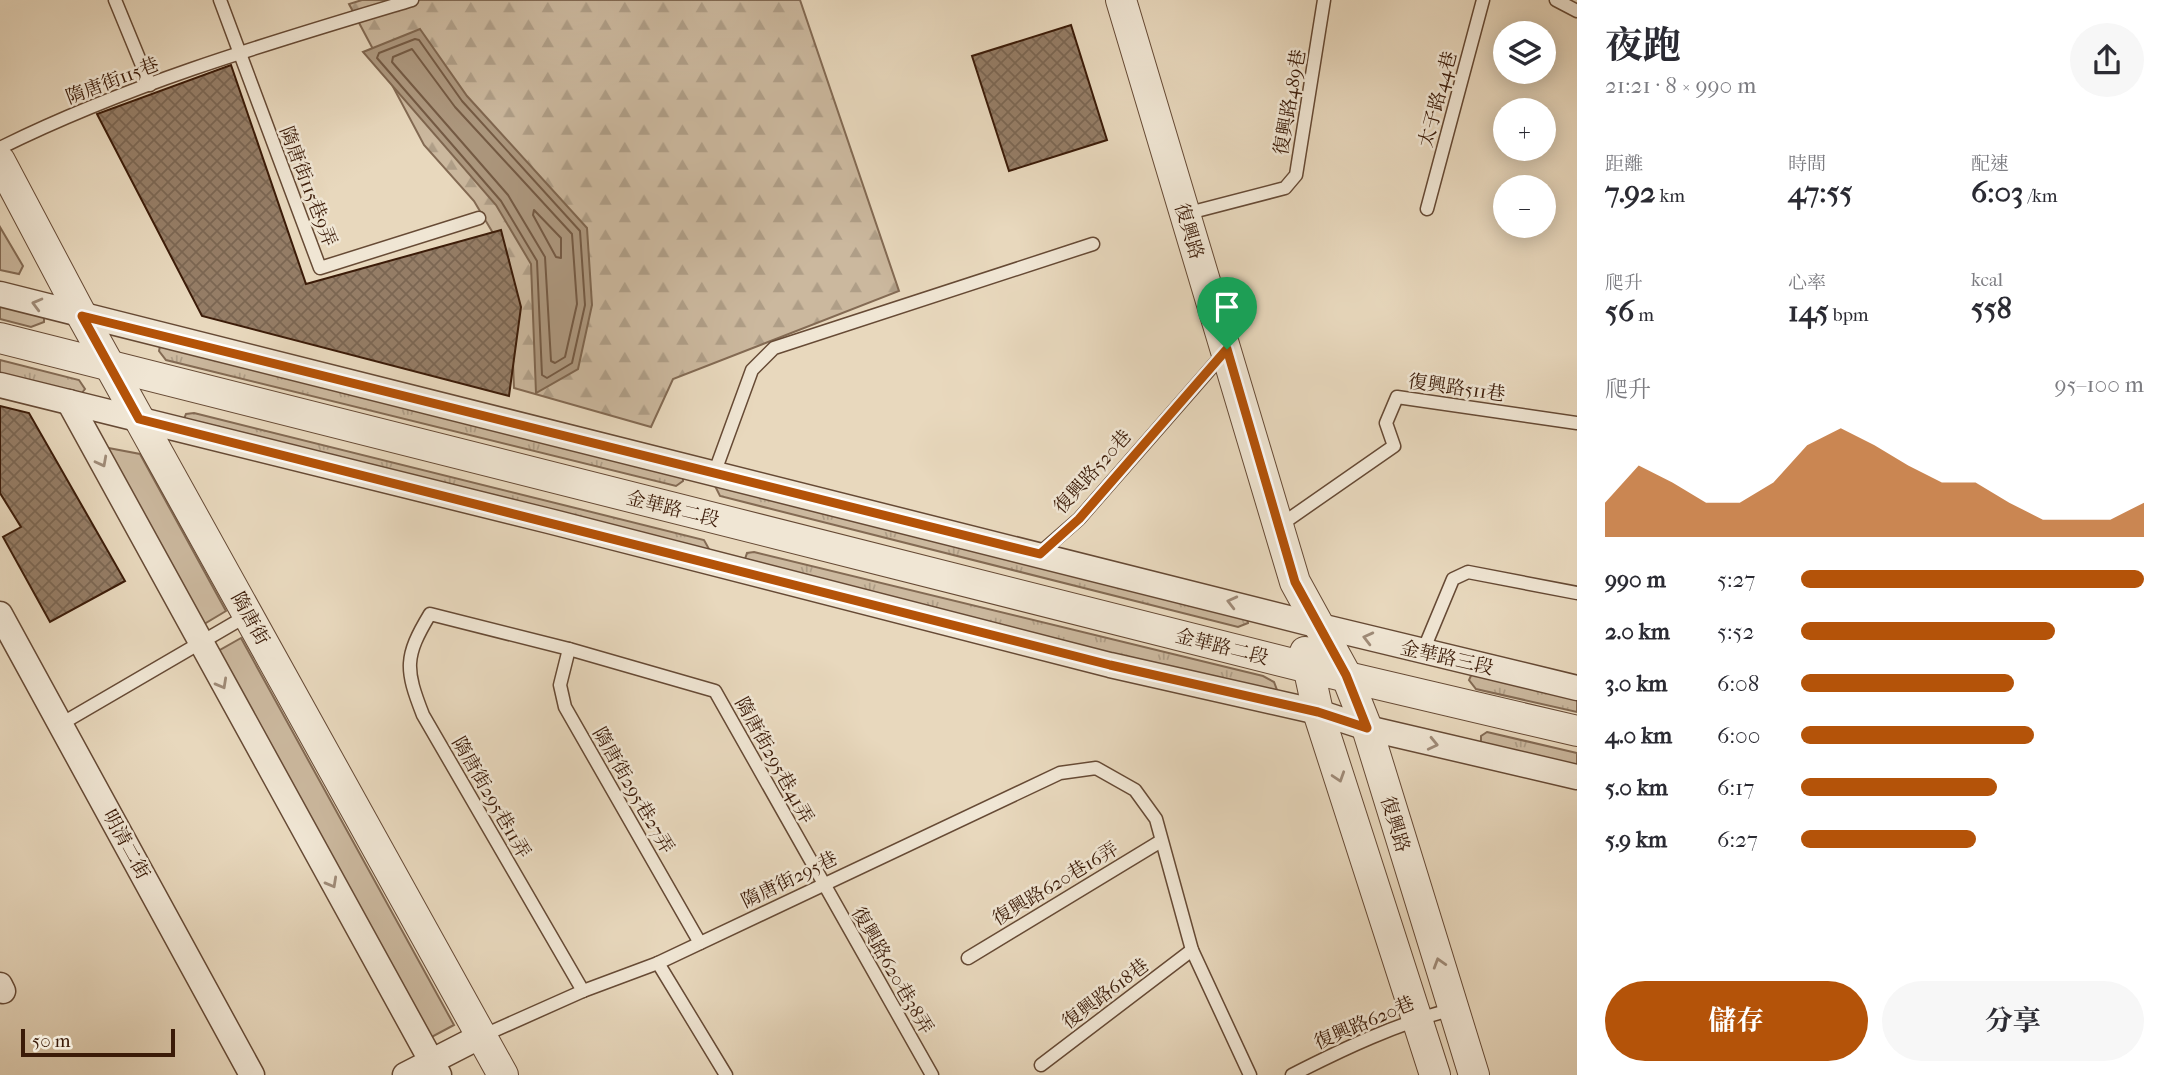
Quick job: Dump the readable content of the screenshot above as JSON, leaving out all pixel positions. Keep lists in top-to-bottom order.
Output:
{
  "streets": {
    "street": [
      "復興路",
      "金華路二段",
      "隋唐街",
      "金華路三段",
      "明清二街"
    ],
    "lane": [
      "隋唐街115巷",
      "太子路44巷",
      "復興路489巷",
      "隋唐街115巷9弄",
      "復興路511巷",
      "復興路520巷",
      "隋唐街295巷41弄",
      "隋唐街295巷27弄",
      "隋唐街295巷11弄",
      "隋唐街295巷",
      "復興路620巷16弄",
      "復興路620巷38弄",
      "復興路618巷",
      "復興路620巷"
    ]
  },
  "crossings": [
    ["隋唐街115巷", "隋唐街115巷9弄"],
    ["復興路489巷", "復興路"],
    ["復興路", "復興路511巷"],
    ["復興路", "復興路520巷"],
    ["復興路", "金華路二段"],
    ["復興路", "金華路三段"],
    ["復興路", "復興路620巷"],
    ["金華路二段", "隋唐街"],
    ["隋唐街", "隋唐街295巷"],
    ["隋唐街295巷41弄", "隋唐街295巷27弄"],
    ["隋唐街295巷41弄", "隋唐街295巷11弄"],
    ["隋唐街295巷41弄", "隋唐街295巷"],
    ["隋唐街295巷41弄", "復興路620巷38弄"],
    ["隋唐街295巷27弄", "隋唐街295巷11弄"],
    ["隋唐街295巷27弄", "隋唐街295巷"],
    ["隋唐街295巷11弄", "隋唐街295巷"],
    ["隋唐街295巷", "復興路620巷16弄"],
    ["隋唐街295巷", "復興路620巷38弄"]
  ],
  "scale_bar": "50 m",
  "page": {
    "heading": ["夜跑", "21:21 · 8 × 990 m"],
    "map_buttons": ["+", "−"],
    "stats": [
      ["距離", "7.92 km"],
      ["時間", "47:55"],
      ["配速", "6:03 /km"],
      ["爬升", "56 m"],
      ["心率", "145 bpm"],
      ["kcal", "558"]
    ],
    "chart": ["爬升", "95–100 m"],
    "list": [
      {
        "name": "990 m",
        "note": "5:27"
      },
      {
        "name": "2.0 km",
        "note": "5:52"
      },
      {
        "name": "3.0 km",
        "note": "6:08"
      },
      {
        "name": "4.0 km",
        "note": "6:00"
      },
      {
        "name": "5.0 km",
        "note": "6:17"
      },
      {
        "name": "5.9 km",
        "note": "6:27"
      }
    ],
    "buttons": ["儲存", "分享"],
    "scale": "50 m"
  }
}
